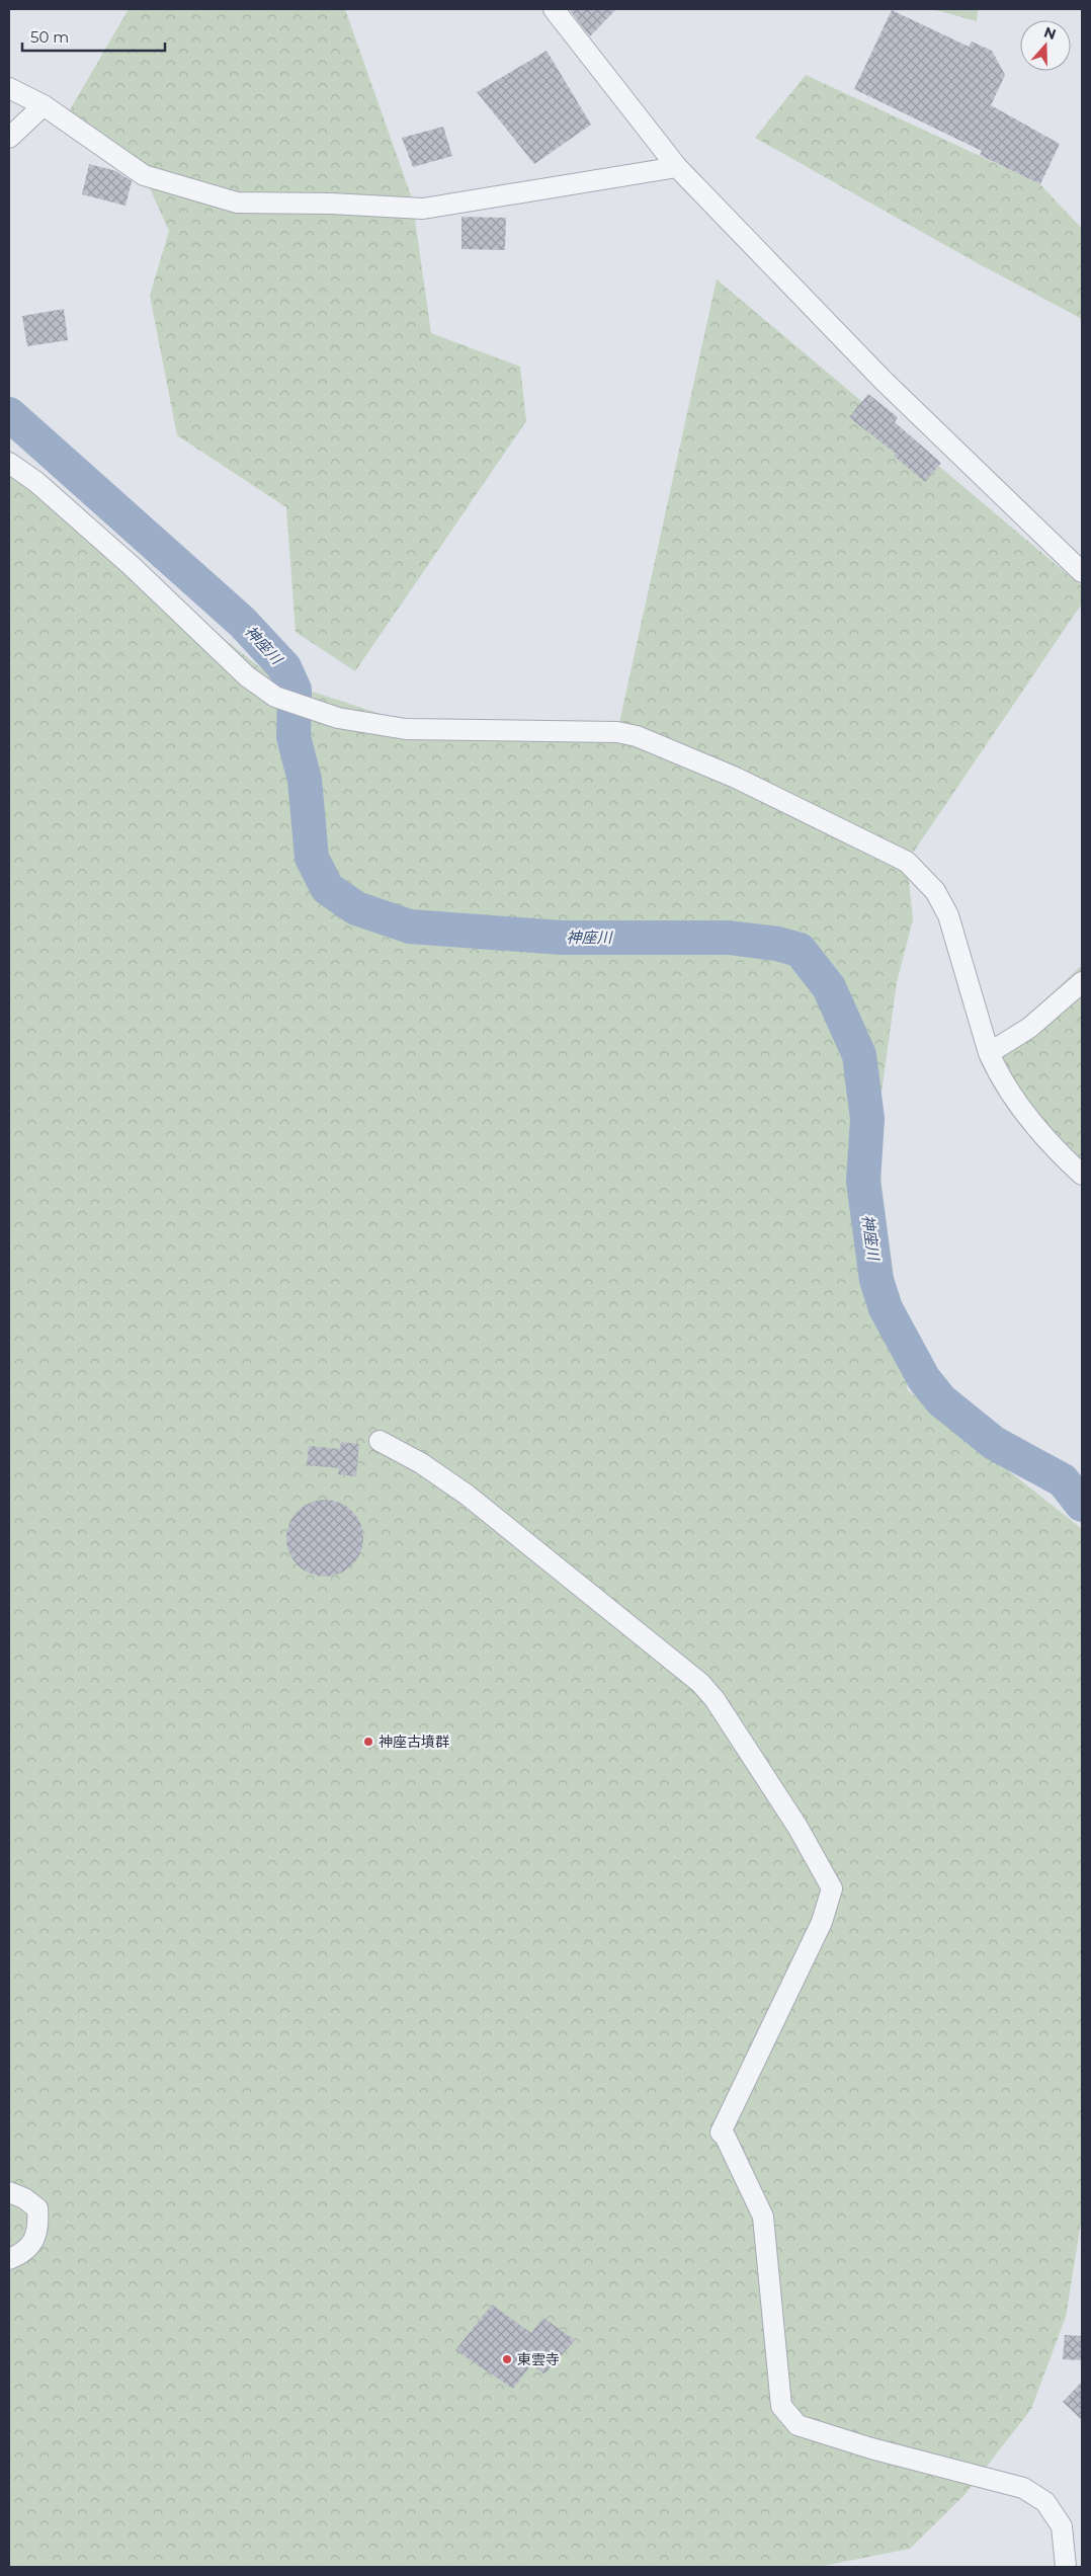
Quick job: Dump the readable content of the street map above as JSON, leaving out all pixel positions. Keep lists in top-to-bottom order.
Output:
{
  "water": ["神座川"],
  "places": ["神座古墳群", "東雲寺"],
  "scale_bar": "50 m",
  "north": "top"
}
